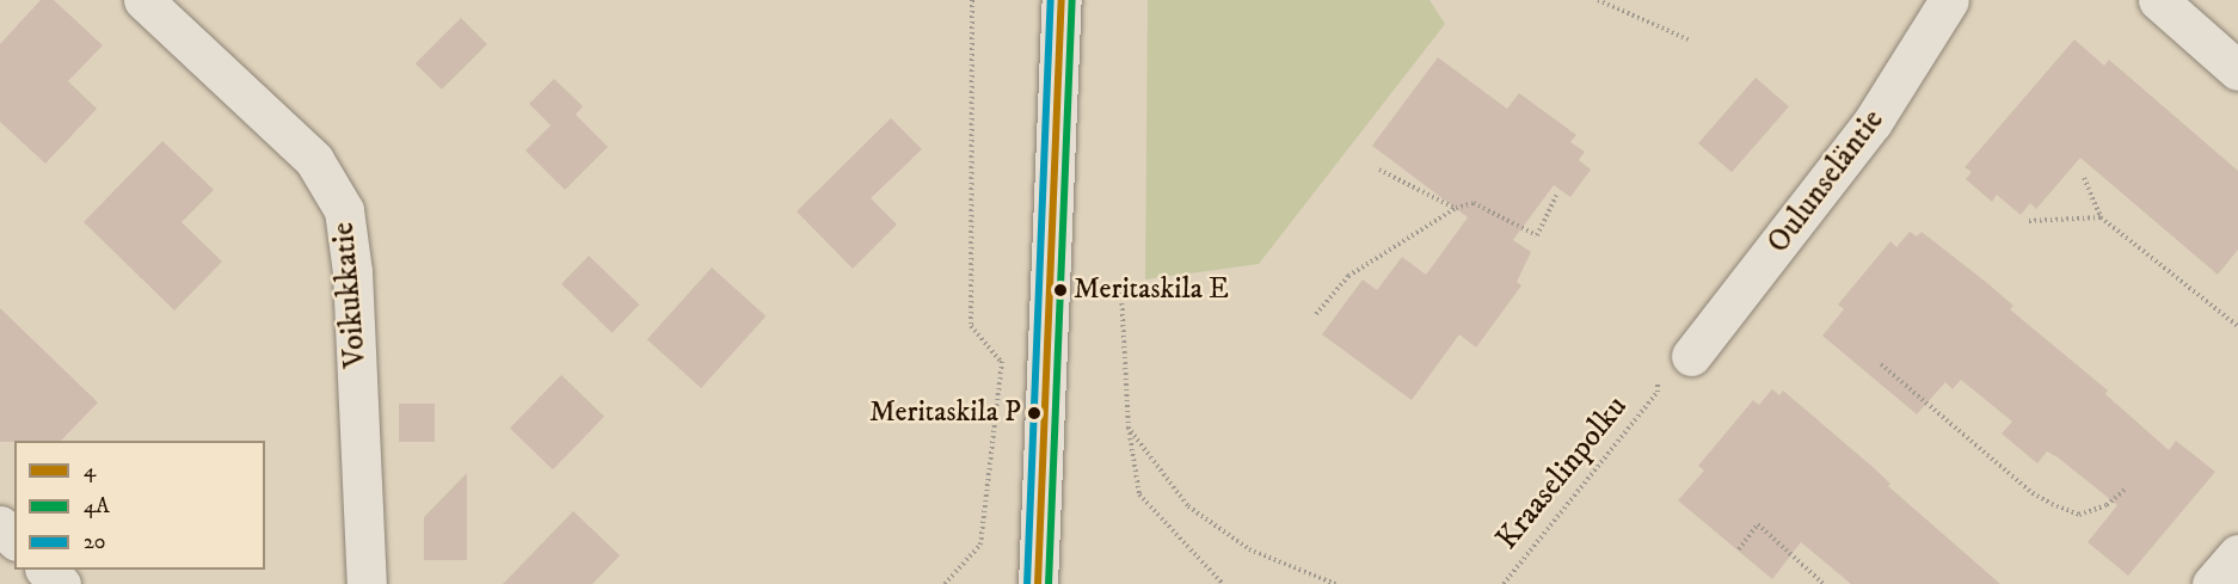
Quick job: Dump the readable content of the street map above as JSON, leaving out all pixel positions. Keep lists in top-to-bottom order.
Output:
{
  "streets": {
    "street": ["Oulunseläntie", "Voikukkatie"],
    "path": ["Kraaselinpolku"]
  },
  "places": ["Meritaskila E", "Meritaskila P"],
  "lines": ["transit line 4", "transit line 4A", "transit line 20"],
  "legend": ["4", "4A", "20"]
}
